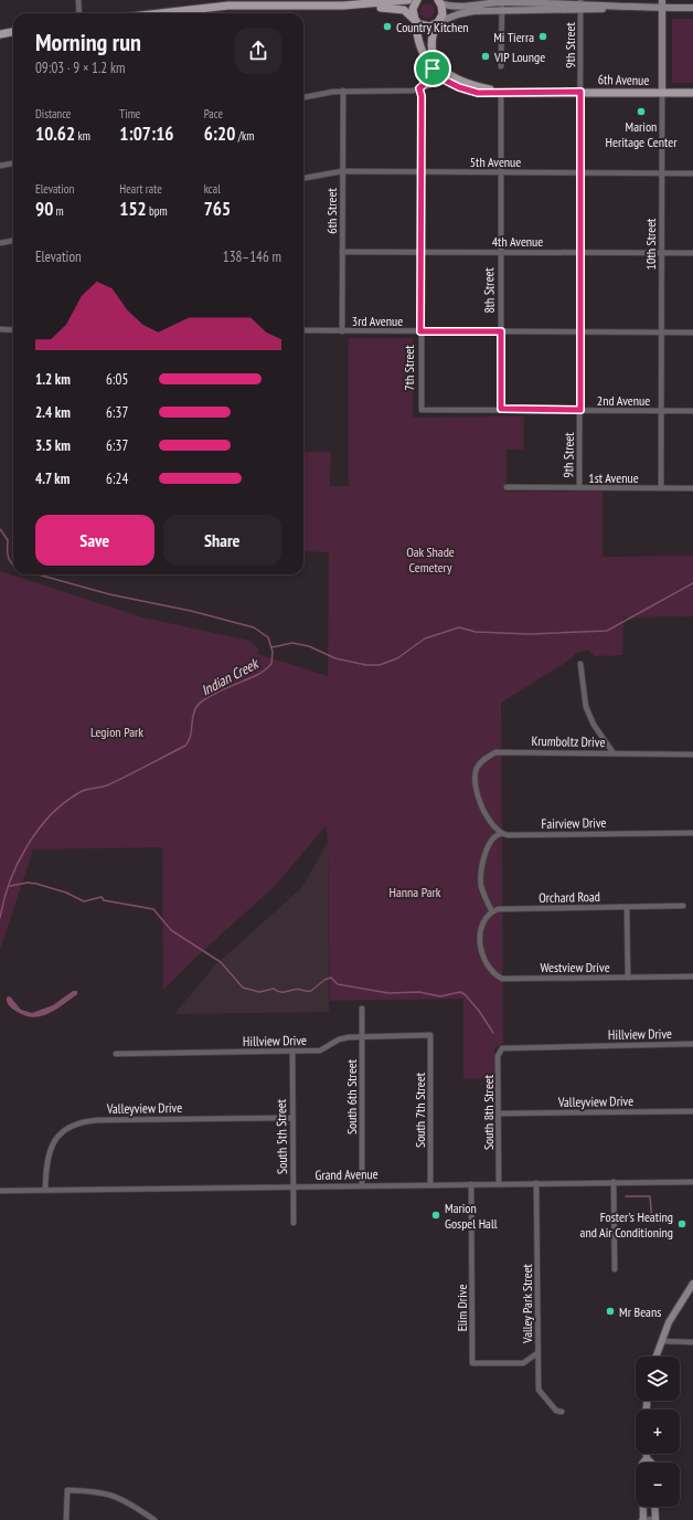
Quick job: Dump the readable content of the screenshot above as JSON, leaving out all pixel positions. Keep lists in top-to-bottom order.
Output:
{
  "streets": {
    "main road": ["6th Avenue", "10th Street"],
    "street": [
      "9th Street",
      "5th Avenue",
      "6th Street",
      "4th Avenue",
      "8th Street",
      "3rd Avenue",
      "7th Street",
      "2nd Avenue",
      "1st Avenue",
      "Krumboltz Drive",
      "Fairview Drive",
      "Orchard Road",
      "Westview Drive",
      "Hillview Drive",
      "South 6th Street",
      "Valleyview Drive",
      "South 7th Street",
      "South 8th Street",
      "South 5th Street",
      "Grand Avenue",
      "Valley Park Street",
      "Elim Drive"
    ]
  },
  "crossings": [
    ["9th Street", "6th Avenue"],
    ["9th Street", "5th Avenue"],
    ["9th Street", "4th Avenue"],
    ["9th Street", "3rd Avenue"],
    ["9th Street", "2nd Avenue"],
    ["9th Street", "1st Avenue"],
    ["6th Avenue", "10th Street"],
    ["6th Avenue", "8th Street"],
    ["5th Avenue", "6th Street"],
    ["5th Avenue", "10th Street"],
    ["5th Avenue", "8th Street"],
    ["5th Avenue", "7th Street"],
    ["6th Street", "4th Avenue"],
    ["6th Street", "3rd Avenue"],
    ["4th Avenue", "10th Street"],
    ["4th Avenue", "8th Street"],
    ["4th Avenue", "7th Street"],
    ["10th Street", "3rd Avenue"],
    ["10th Street", "2nd Avenue"],
    ["10th Street", "1st Avenue"],
    ["8th Street", "3rd Avenue"],
    ["8th Street", "2nd Avenue"],
    ["3rd Avenue", "7th Street"],
    ["7th Street", "2nd Avenue"],
    ["Krumboltz Drive", "Fairview Drive"],
    ["Orchard Road", "Westview Drive"],
    ["Hillview Drive", "South 6th Street"],
    ["Hillview Drive", "South 7th Street"],
    ["Hillview Drive", "South 8th Street"],
    ["Hillview Drive", "South 5th Street"],
    ["South 6th Street", "Grand Avenue"],
    ["Valleyview Drive", "South 8th Street"],
    ["Valleyview Drive", "South 5th Street"],
    ["Valleyview Drive", "Grand Avenue"],
    ["South 7th Street", "Grand Avenue"],
    ["South 8th Street", "Grand Avenue"],
    ["South 5th Street", "Grand Avenue"],
    ["Grand Avenue", "Valley Park Street"],
    ["Grand Avenue", "Elim Drive"],
    ["Valley Park Street", "Elim Drive"]
  ],
  "water": ["Indian Creek"],
  "parks": ["Oak Shade Cemetery", "Legion Park", "Hanna Park"],
  "places": [
    "Country Kitchen",
    "Mi Tierra",
    "VIP Lounge",
    "Marion Heritage Center",
    "Marion Gospel Hall",
    "Foster's Heating and Air Conditioning",
    "Mr Beans"
  ],
  "page": {
    "heading": ["Morning run", "09:03 · 9 × 1.2 km"],
    "stats": [
      ["Distance", "10.62 km"],
      ["Time", "1:07:16"],
      ["Pace", "6:20 /km"],
      ["Elevation", "90 m"],
      ["Heart rate", "152 bpm"],
      ["kcal", "765"]
    ],
    "chart": ["Elevation", "138–146 m"],
    "list": [
      {
        "name": "1.2 km",
        "note": "6:05"
      },
      {
        "name": "2.4 km",
        "note": "6:37"
      },
      {
        "name": "3.5 km",
        "note": "6:37"
      },
      {
        "name": "4.7 km",
        "note": "6:24"
      }
    ],
    "buttons": ["Save", "Share"],
    "map_buttons": ["+", "−"]
  }
}
